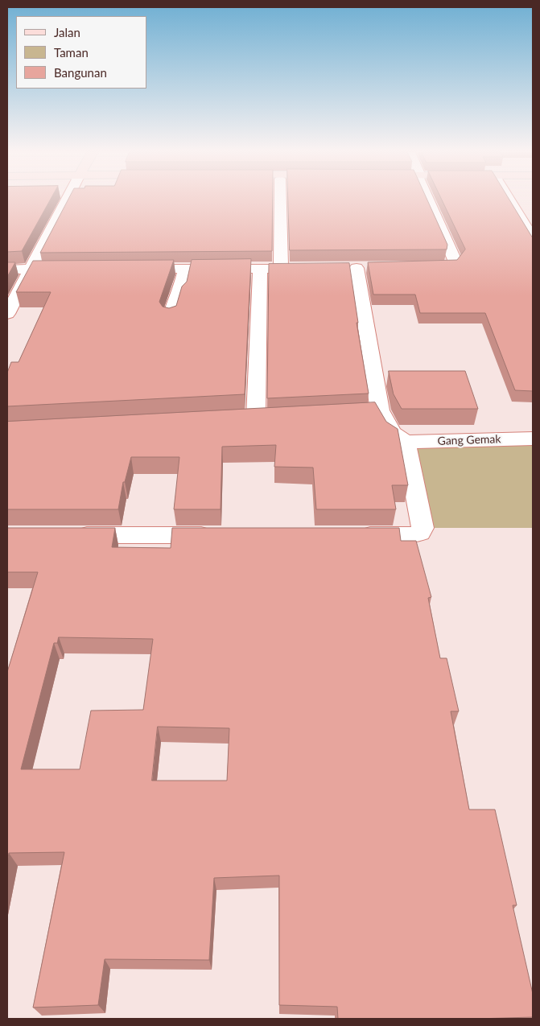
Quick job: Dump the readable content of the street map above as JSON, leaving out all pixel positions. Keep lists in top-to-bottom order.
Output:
{
  "streets": {
    "street": ["Gang Gemak"]
  },
  "legend": ["Jalan", "Taman", "Bangunan"]
}
